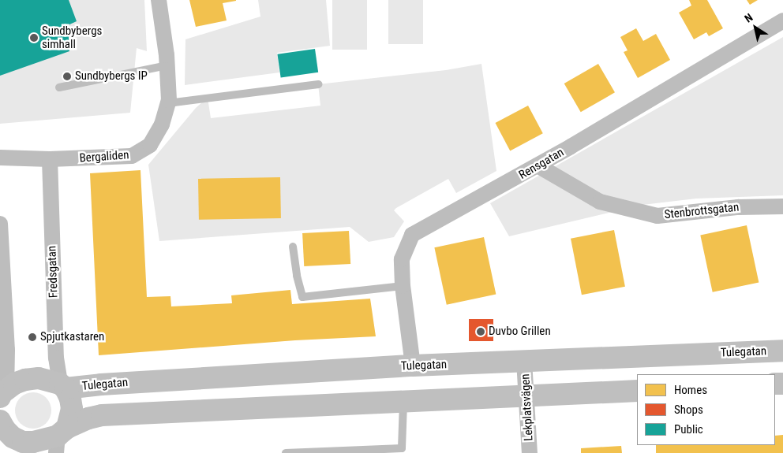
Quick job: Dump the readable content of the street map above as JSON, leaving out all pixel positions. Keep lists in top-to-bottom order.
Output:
{
  "streets": {
    "street": [
      "Bergaliden",
      "Rensgatan",
      "Stenbrottsgatan",
      "Fredsgatan",
      "Tulegatan",
      "Lekplatsvägen"
    ]
  },
  "crossings": [
    ["Bergaliden", "Fredsgatan"],
    ["Rensgatan", "Stenbrottsgatan"],
    ["Rensgatan", "Tulegatan"],
    ["Fredsgatan", "Tulegatan"],
    ["Tulegatan", "Lekplatsvägen"]
  ],
  "places": [
    "Sundbybergs simhall",
    "Sundbybergs IP",
    "Duvbo Grillen",
    "Spjutkastaren"
  ],
  "legend": ["Homes", "Shops", "Public"],
  "north": "top left"
}
